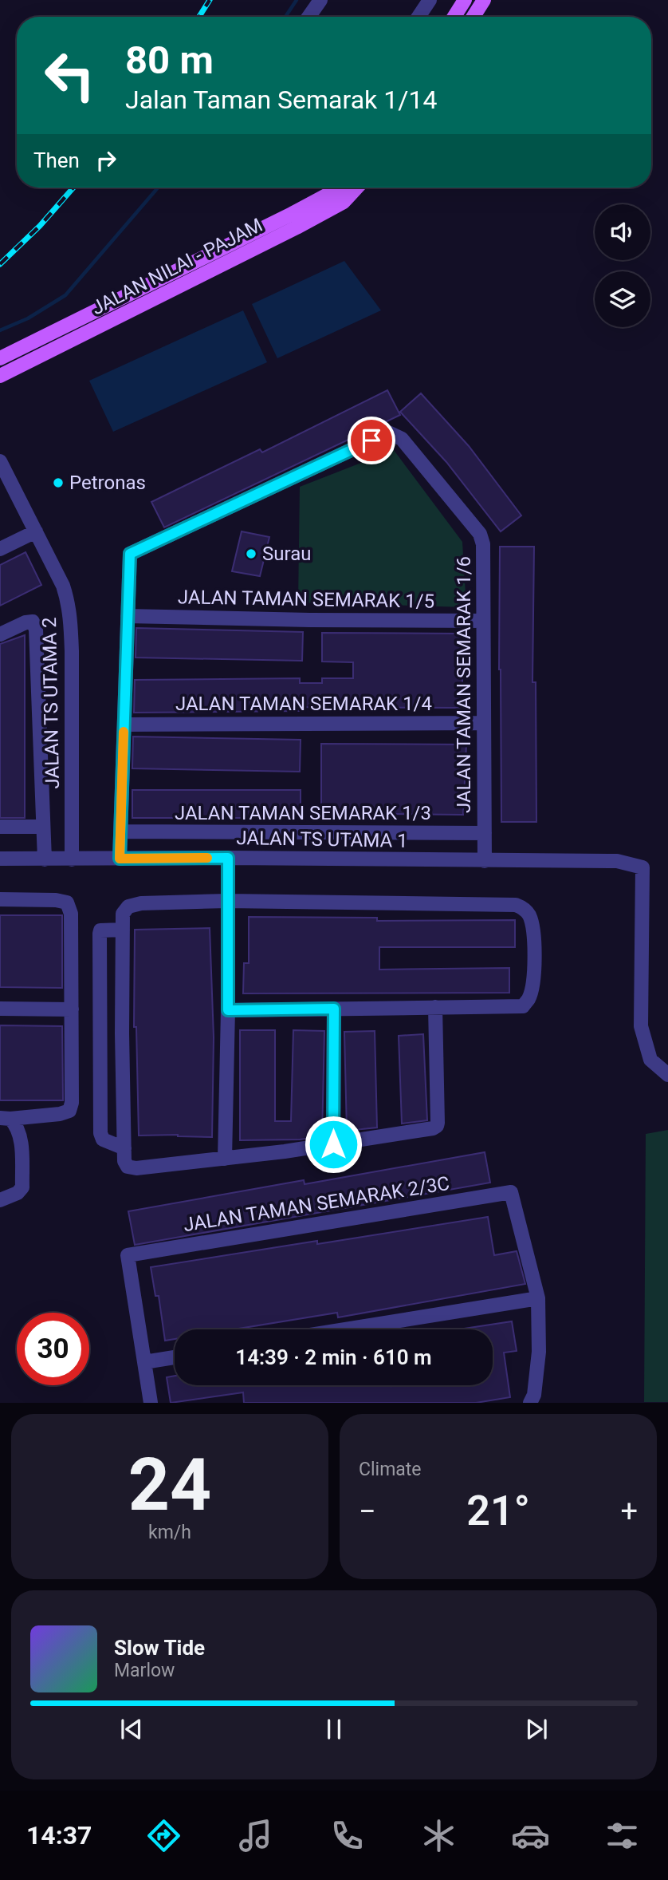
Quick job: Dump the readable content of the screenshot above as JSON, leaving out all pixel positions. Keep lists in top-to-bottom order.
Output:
{
  "streets": {
    "main road": ["JALAN NILAI - PAJAM"],
    "street": [
      "JALAN TAMAN SEMARAK 1/5",
      "JALAN TAMAN SEMARAK 1/6",
      "JALAN TS UTAMA 2",
      "JALAN TAMAN SEMARAK 1/4",
      "JALAN TAMAN SEMARAK 1/3",
      "JALAN TS UTAMA 1",
      "JALAN TAMAN SEMARAK 2/3C"
    ]
  },
  "crossings": [
    ["JALAN TAMAN SEMARAK 1/5", "JALAN TAMAN SEMARAK 1/6"],
    ["JALAN TAMAN SEMARAK 1/6", "JALAN TAMAN SEMARAK 1/4"],
    ["JALAN TAMAN SEMARAK 1/6", "JALAN TAMAN SEMARAK 1/3"],
    ["JALAN TAMAN SEMARAK 1/6", "JALAN TS UTAMA 1"],
    ["JALAN TS UTAMA 2", "JALAN TS UTAMA 1"]
  ],
  "places": ["Petronas", "Surau"],
  "page": {
    "turn": ["80 m", "Jalan Taman Semarak 1/14"],
    "then": "Then",
    "limit": "30",
    "trip": "14:39 · 2 min · 610 m",
    "tile": [
      ["24", "km/h"],
      "Climate"
    ],
    "heat": ["−", "21°", "+"],
    "song": ["Slow Tide", "Marlow"],
    "tabs": "14:37"
  }
}
